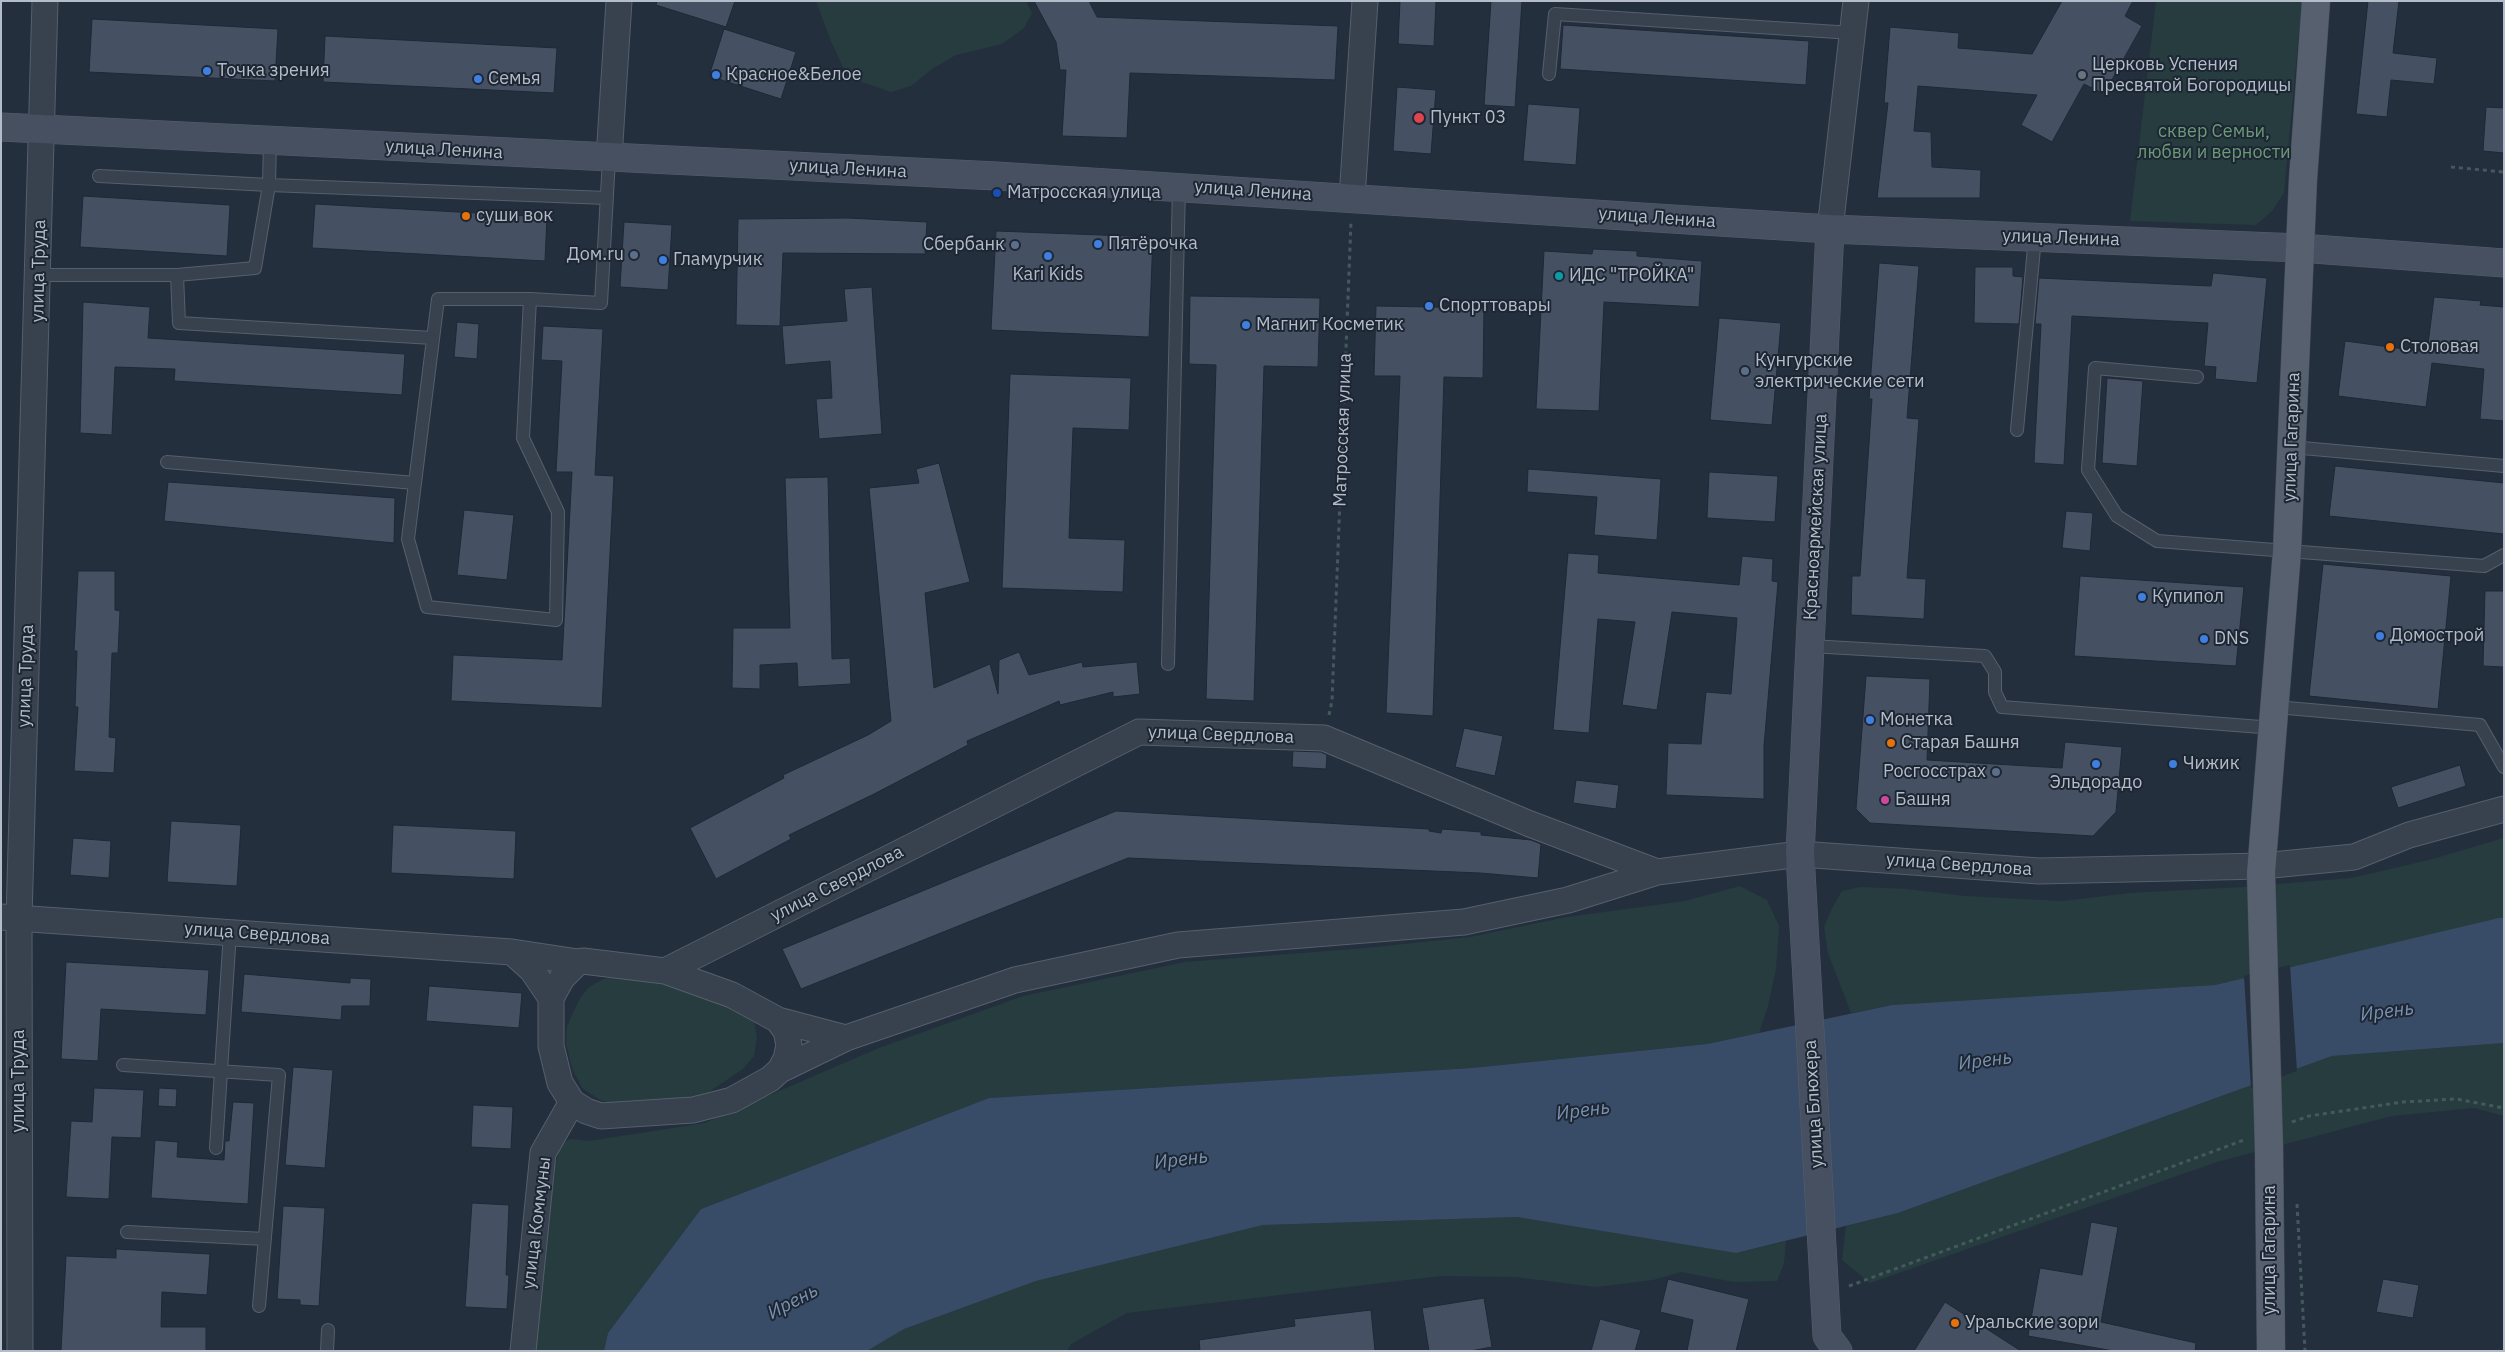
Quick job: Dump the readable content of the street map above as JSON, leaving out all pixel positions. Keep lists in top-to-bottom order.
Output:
{
  "streets": {
    "main road": ["улица Гагарина"],
    "street": [
      "улица Ленина",
      "улица Труда",
      "Красноармейская улица",
      "улица Свердлова",
      "улица Блюхера",
      "улица Коммуны"
    ],
    "path": ["Матросская улица"]
  },
  "crossings": [
    ["улица Ленина", "улица Труда"],
    ["улица Ленина", "Матросская улица"],
    ["улица Ленина", "улица Гагарина"],
    ["улица Ленина", "Красноармейская улица"],
    ["улица Труда", "улица Свердлова"],
    ["Матросская улица", "улица Свердлова"],
    ["улица Гагарина", "улица Свердлова"],
    ["Красноармейская улица", "улица Свердлова"],
    ["Красноармейская улица", "улица Блюхера"],
    ["улица Свердлова", "улица Блюхера"],
    ["улица Свердлова", "улица Коммуны"]
  ],
  "water": ["Ирень"],
  "parks": ["сквер Семьи, любви и верности"],
  "places": [
    "Точка зрения",
    "Красное&Белое",
    "Церковь Успения Пресвятой Богородицы",
    "Семья",
    "Пункт 03",
    "Матросская улица",
    "суши вок",
    "Пятёрочка",
    "Сбербанк",
    "Дом.ru",
    "Kari Kids",
    "Гламурчик",
    "ИДС \"ТРОЙКА\"",
    "Спорттовары",
    "Магнит Косметик",
    "Столовая",
    "Кунгурские электрические сети",
    "Купипол",
    "Домострой",
    "DNS",
    "Монетка",
    "Старая Башня",
    "Эльдорадо",
    "Чижик",
    "Росгосстрах",
    "Башня",
    "Уральские зори"
  ]
}
